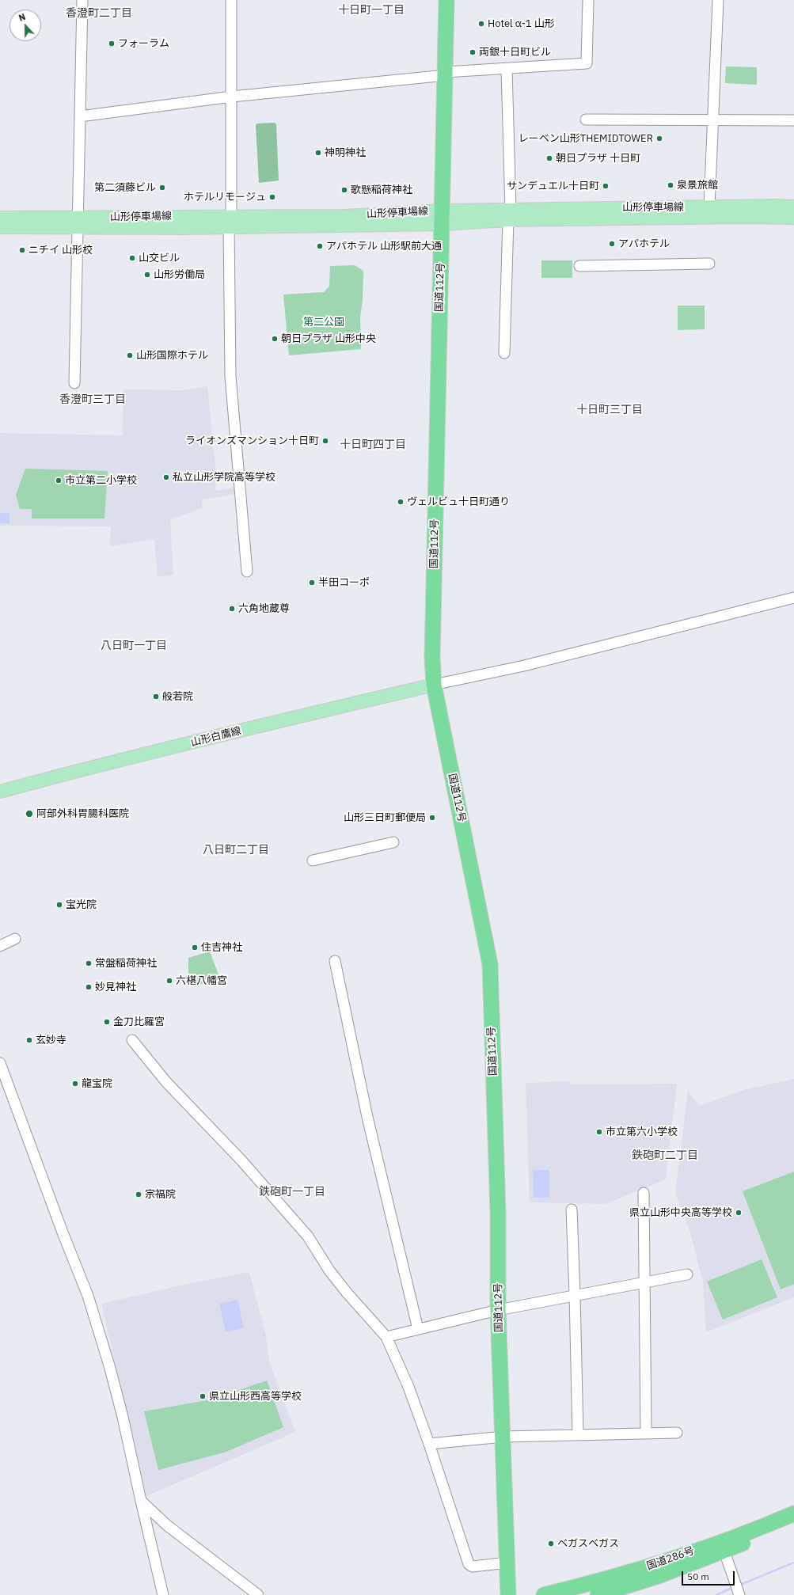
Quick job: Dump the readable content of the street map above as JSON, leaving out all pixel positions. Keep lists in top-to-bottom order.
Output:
{
  "streets": {
    "highway": ["国道112号", "国道286号"],
    "main road": ["山形停車場線", "山形白鷹線"]
  },
  "crossings": [
    ["山形停車場線", "国道112号"],
    ["国道112号", "山形白鷹線"]
  ],
  "districts": [
    "十日町一丁目",
    "香澄町二丁目",
    "香澄町三丁目",
    "十日町三丁目",
    "十日町四丁目",
    "八日町一丁目",
    "八日町二丁目",
    "鉄砲町二丁目",
    "鉄砲町一丁目"
  ],
  "parks": ["第二公園"],
  "places": [
    "Hotel α-1 山形",
    "フォーラム",
    "両銀十日町ビル",
    "レーベン山形THEMIDTOWER",
    "神明神社",
    "朝日プラザ 十日町",
    "泉景旅館",
    "サンデュエル十日町",
    "第二須藤ビル",
    "歌懸稲荷神社",
    "ホテルリモージュ",
    "アパホテル",
    "アパホテル 山形駅前大通",
    "ニチイ 山形校",
    "山交ビル",
    "山形労働局",
    "朝日プラザ 山形中央",
    "山形国際ホテル",
    "ライオンズマンション十日町",
    "私立山形学院高等学校",
    "市立第二小学校",
    "ヴェルビュ十日町通り",
    "半田コーポ",
    "六角地蔵尊",
    "般若院",
    "阿部外科胃腸科医院",
    "山形三日町郵便局",
    "宝光院",
    "住吉神社",
    "常盤稲荷神社",
    "六椹八幡宮",
    "妙見神社",
    "金刀比羅宮",
    "玄妙寺",
    "龍宝院",
    "市立第六小学校",
    "宗福院",
    "県立山形中央高等学校",
    "県立山形西高等学校",
    "ベガスベガス"
  ],
  "scale_bar": "50 m",
  "north": "top"
}
